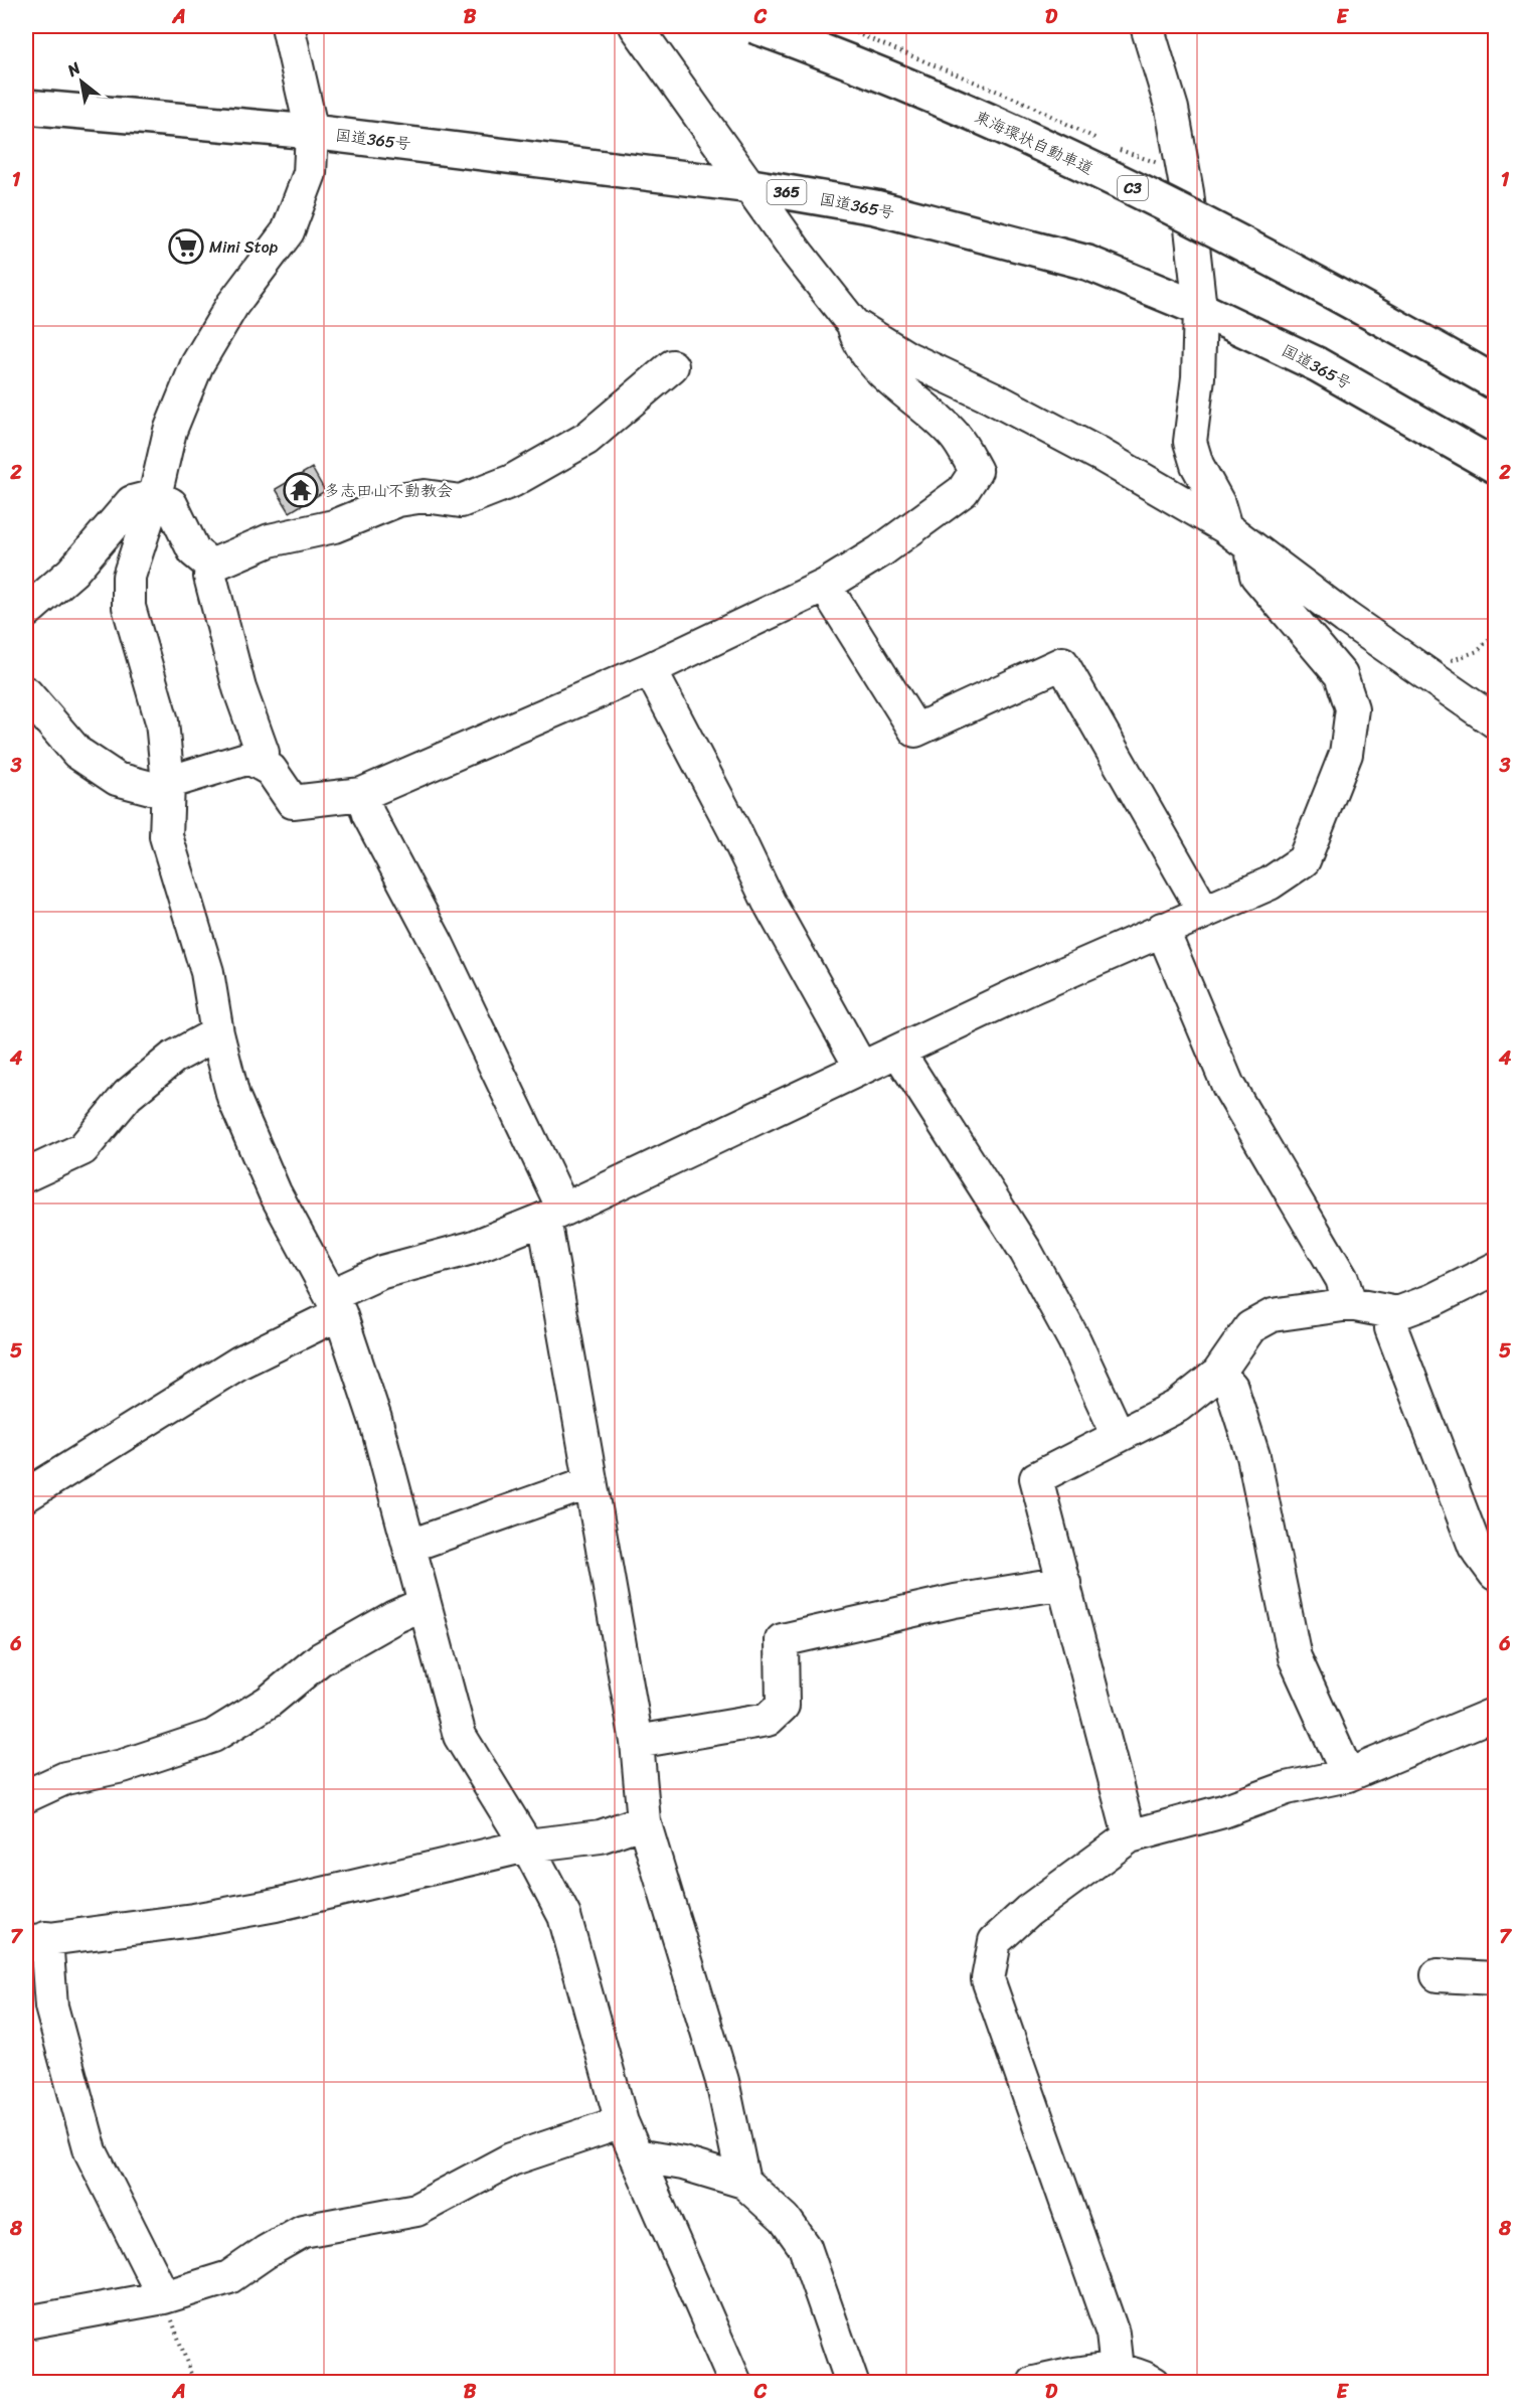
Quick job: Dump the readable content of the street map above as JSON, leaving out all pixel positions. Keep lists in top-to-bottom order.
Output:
{
  "streets": {
    "highway": [
      "国道365号",
      "東海環状自動車道",
      "C3",
      "365"
    ]
  },
  "places": {
    "supermarket": ["Mini Stop"],
    "temple": ["多志田山不動教会"]
  },
  "north": "top left",
  "grid": {
    "columns": [
      "A",
      "B",
      "C",
      "D",
      "E"
    ],
    "rows": [
      "1",
      "2",
      "3",
      "4",
      "5",
      "6",
      "7",
      "8"
    ]
  }
}
